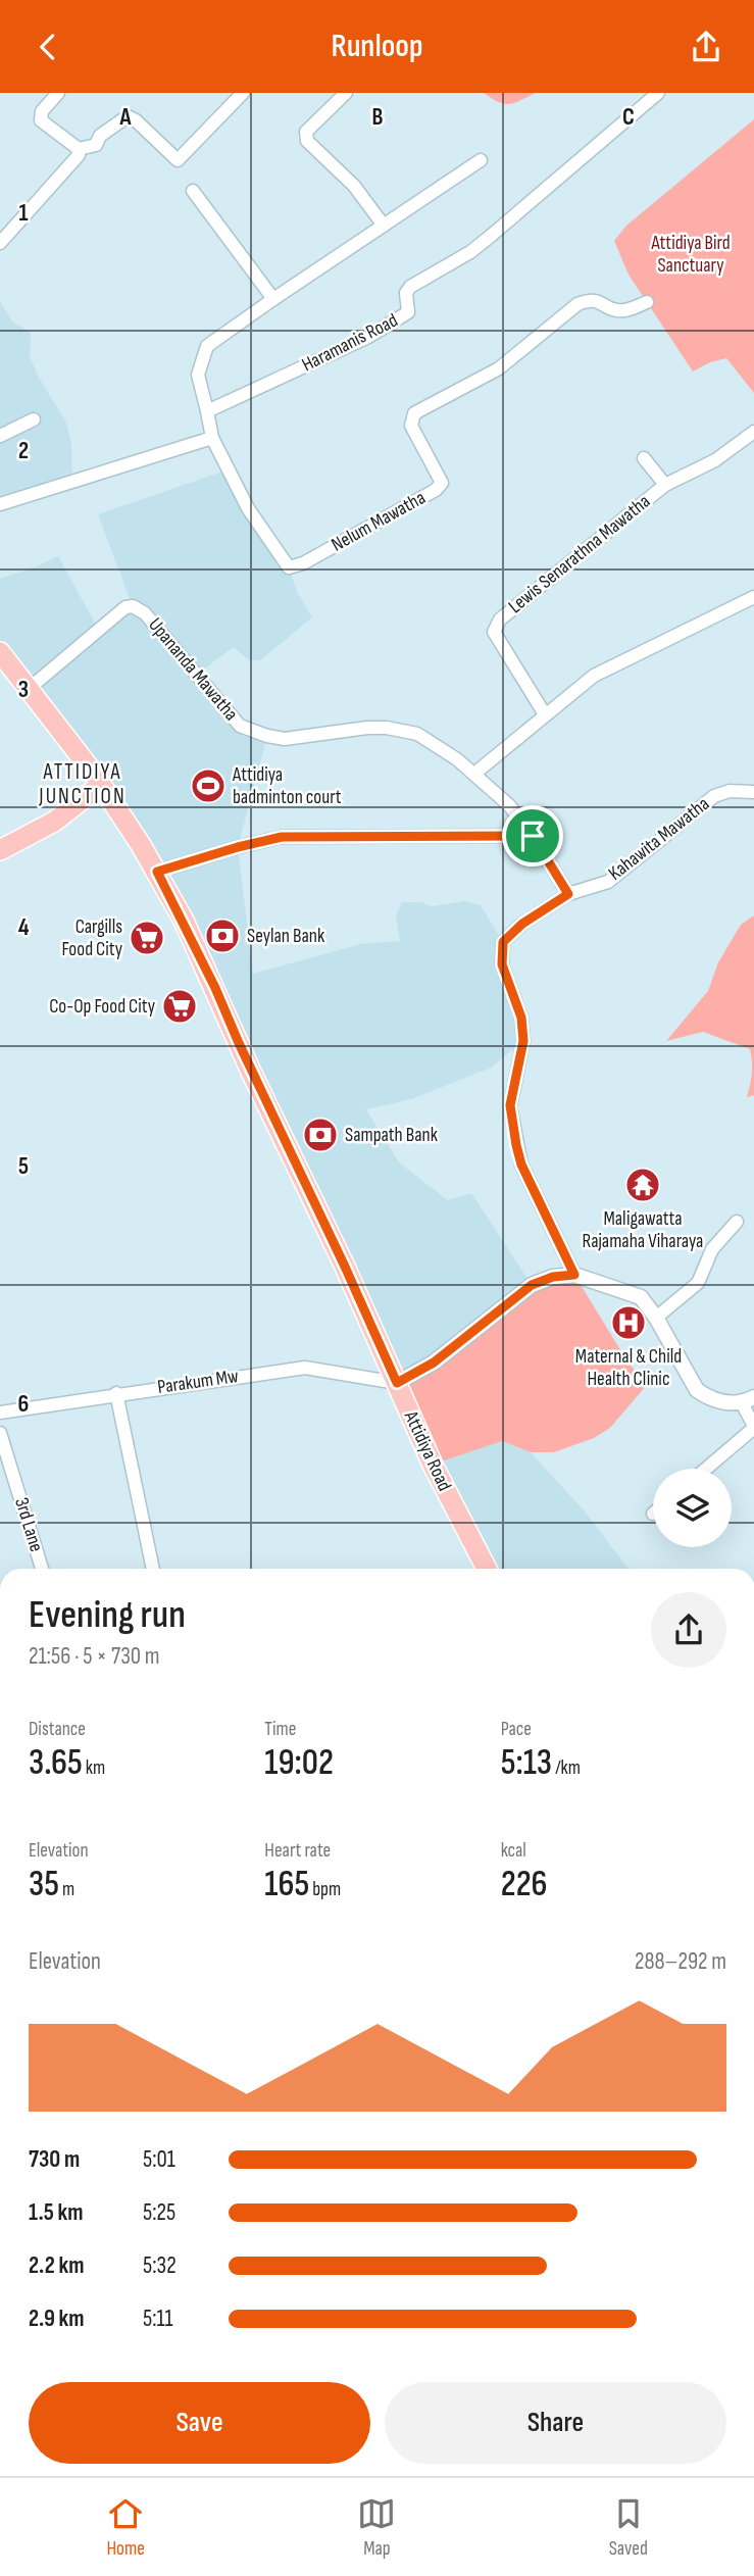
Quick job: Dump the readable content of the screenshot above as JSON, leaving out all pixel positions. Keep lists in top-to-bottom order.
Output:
{
  "streets": {
    "main road": ["Attidiya Road"],
    "street": [
      "Haramanis Road",
      "Nelum Mawatha",
      "Lewis Senarathna Mawatha",
      "Upananda Mawatha",
      "Kahawita Mawatha",
      "Parakum Mw",
      "3rd Lane"
    ]
  },
  "crossings": [
    ["Upananda Mawatha", "Kahawita Mawatha"],
    ["Upananda Mawatha", "Attidiya Road"],
    ["Parakum Mw", "Attidiya Road"]
  ],
  "districts": ["ATTIDIYA JUNCTION"],
  "parks": ["Attidiya Bird Sanctuary"],
  "places": {
    "sports": ["Attidiya badminton court"],
    "bank": ["Seylan Bank", "Sampath Bank"],
    "supermarket": ["Cargills Food City", "Co-Op Food City"],
    "temple": ["Maligawatta Rajamaha Viharaya"],
    "hospital": ["Maternal & Child Health Clinic"]
  },
  "page": {
    "header": "Runloop",
    "heading": ["Evening run", "21:56 · 5 × 730 m"],
    "stats": [
      ["Distance", "3.65 km"],
      ["Time", "19:02"],
      ["Pace", "5:13 /km"],
      ["Elevation", "35 m"],
      ["Heart rate", "165 bpm"],
      ["kcal", "226"]
    ],
    "chart": ["Elevation", "288–292 m"],
    "list": [
      {
        "name": "730 m",
        "note": "5:01"
      },
      {
        "name": "1.5 km",
        "note": "5:25"
      },
      {
        "name": "2.2 km",
        "note": "5:32"
      },
      {
        "name": "2.9 km",
        "note": "5:11"
      }
    ],
    "buttons": ["Save", "Share"],
    "tabs": ["Home", "Map", "Saved"]
  },
  "grid": {
    "columns": ["A", "B", "C"],
    "rows": [
      "1",
      "2",
      "3",
      "4",
      "5",
      "6"
    ]
  }
}
